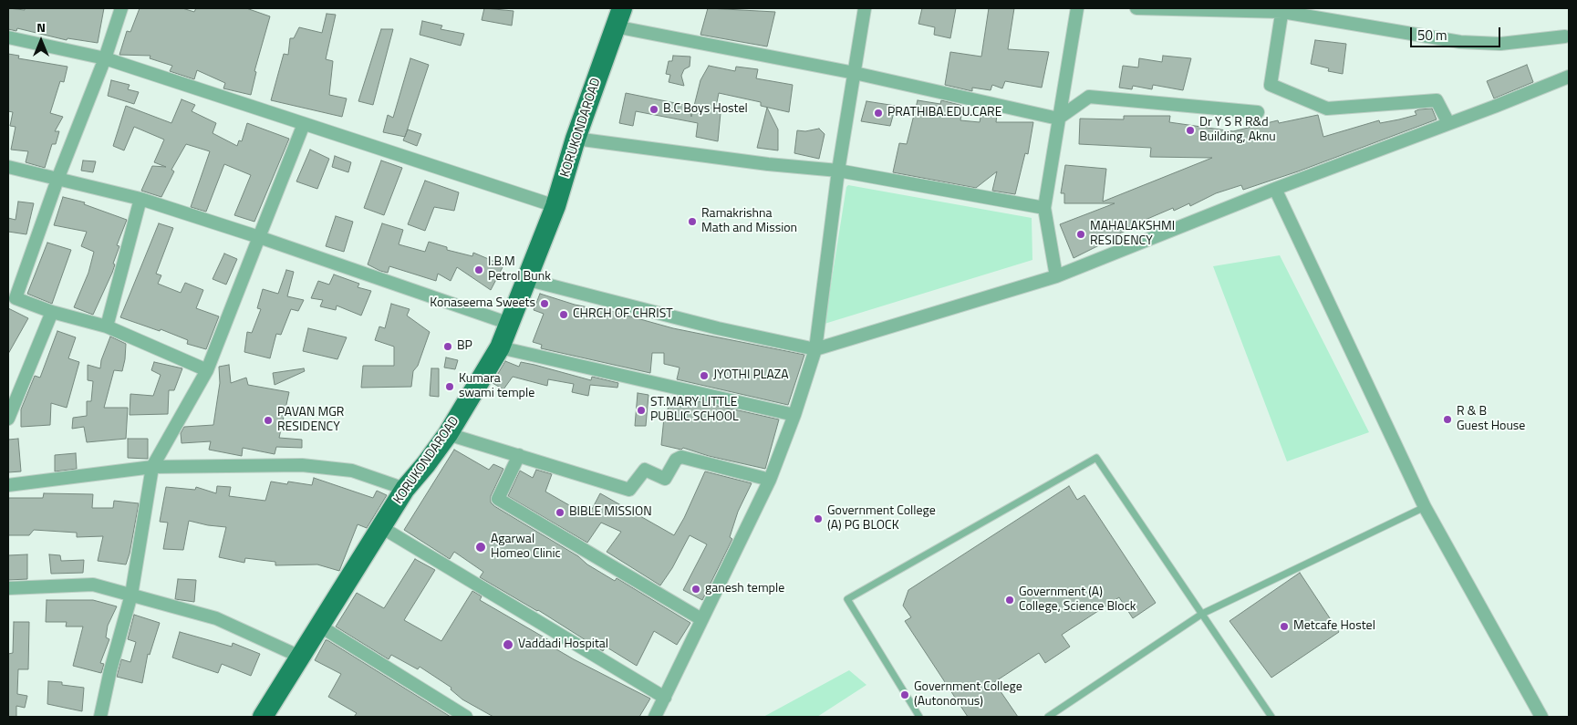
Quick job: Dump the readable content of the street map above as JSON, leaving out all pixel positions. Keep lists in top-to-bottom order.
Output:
{
  "streets": {
    "main road": ["KORUKONDAROAD"]
  },
  "places": [
    "B.C Boys Hostel",
    "PRATHIBA.EDU.CARE",
    "Dr Y S R R&d Building, Aknu",
    "Ramakrishna Math and Mission",
    "MAHALAKSHMI RESIDENCY",
    "I.B.M Petrol Bunk",
    "Konaseema Sweets",
    "CHRCH OF CHRIST",
    "BP",
    "JYOTHI PLAZA",
    "Kumara swami temple",
    "ST.MARY LITTLE PUBLIC SCHOOL",
    "R & B Guest House",
    "PAVAN MGR RESIDENCY",
    "BIBLE MISSION",
    "Government College (A) PG BLOCK",
    "Agarwal Homeo Clinic",
    "ganesh temple",
    "Government (A) College, Science Block",
    "Metcafe Hostel",
    "Vaddadi Hospital",
    "Government College (Autonomus)"
  ],
  "scale_bar": "50 m",
  "north": "top"
}
